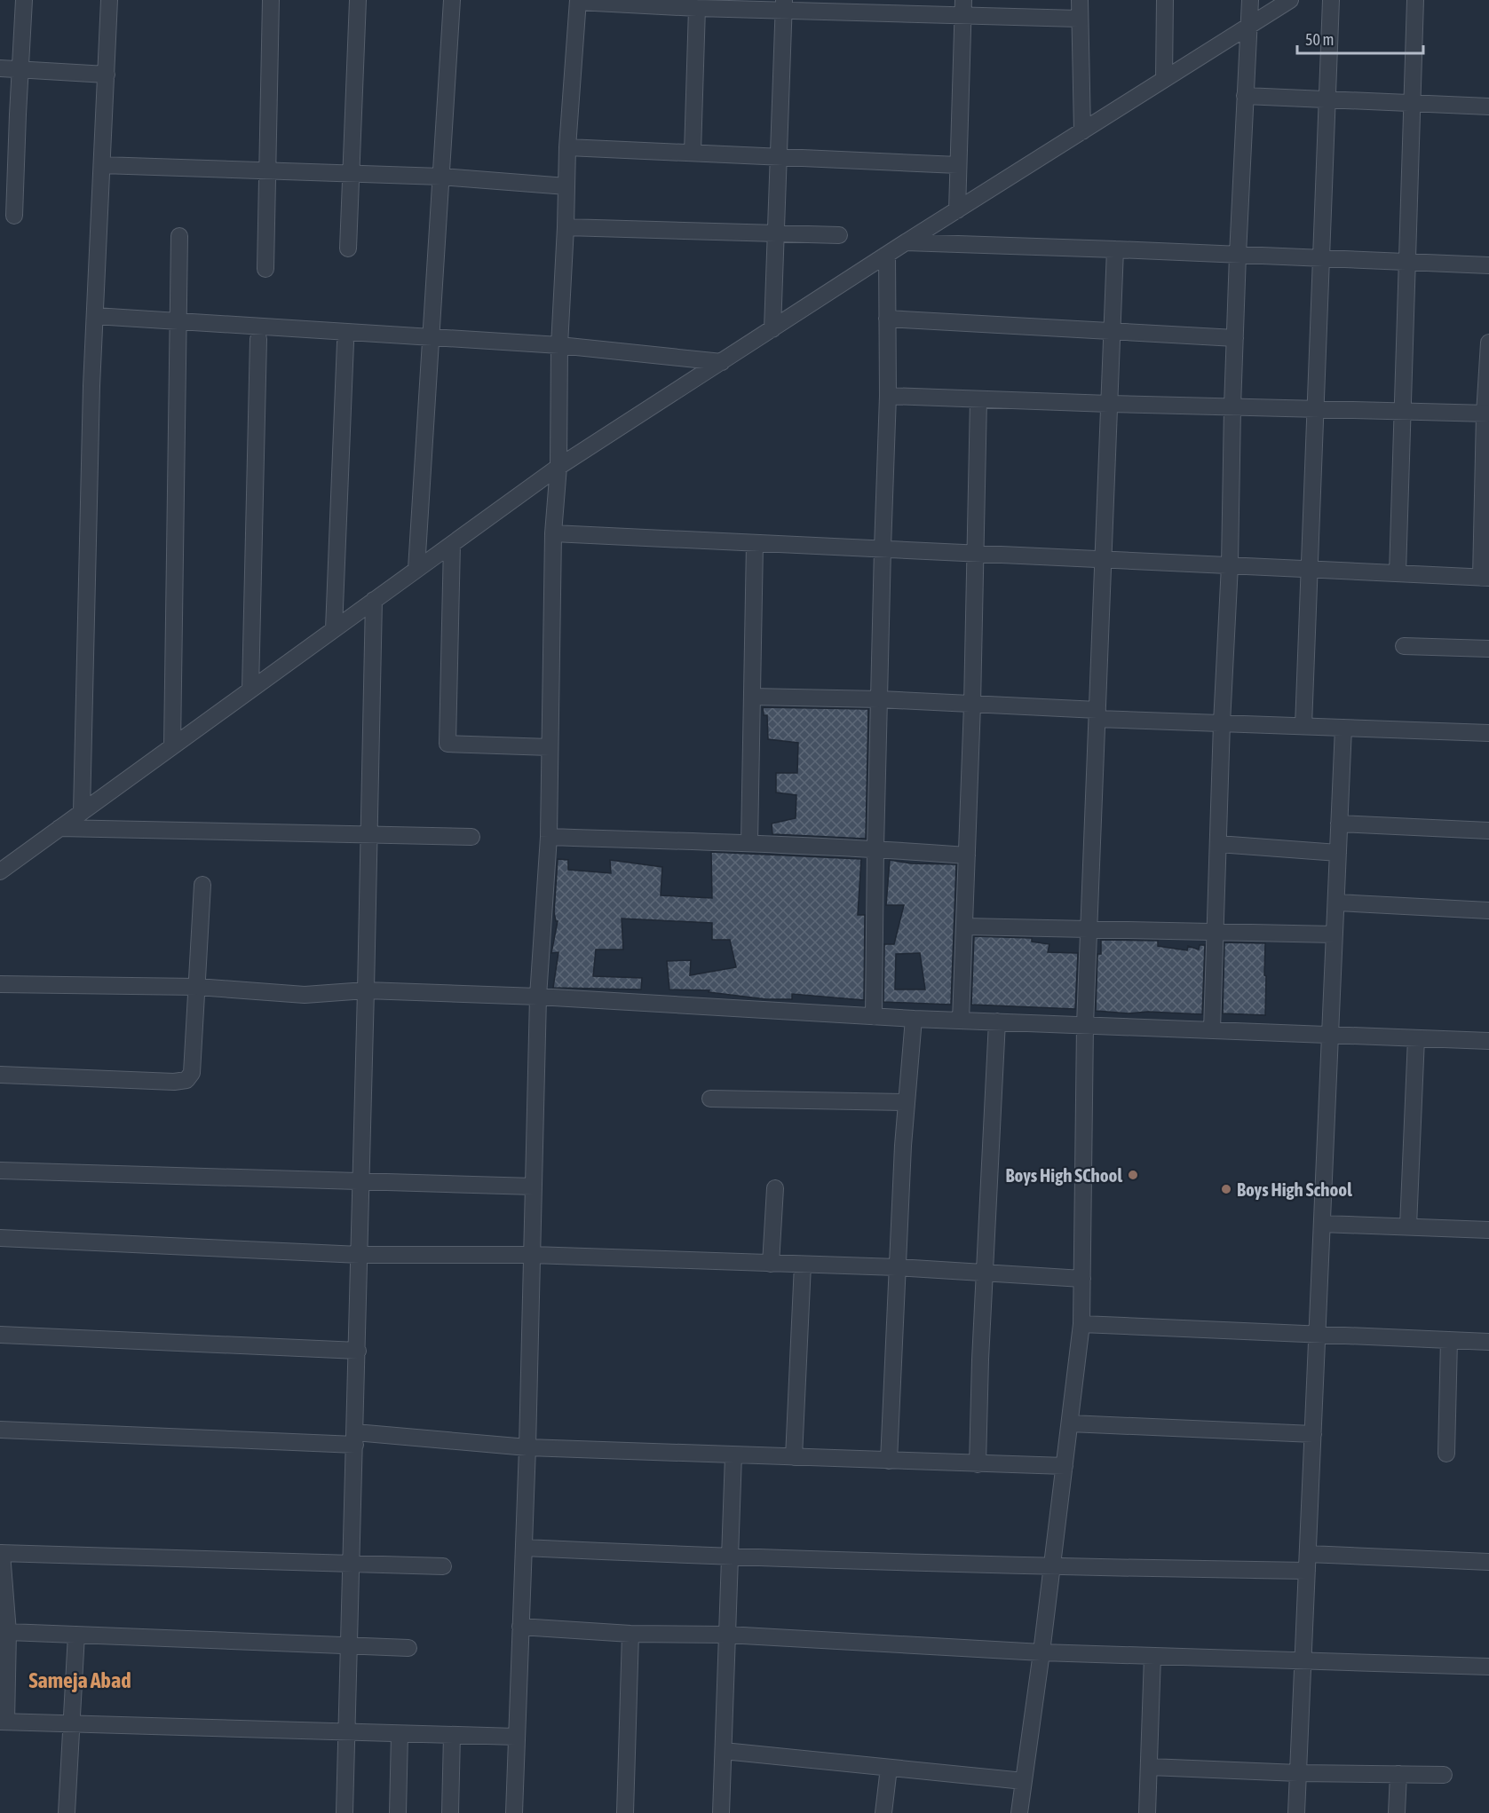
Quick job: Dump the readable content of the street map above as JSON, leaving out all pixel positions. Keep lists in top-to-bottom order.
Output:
{
  "districts": ["Sameja Abad"],
  "places": ["Boys High SChool", "Boys High School"],
  "scale_bar": "50 m"
}
